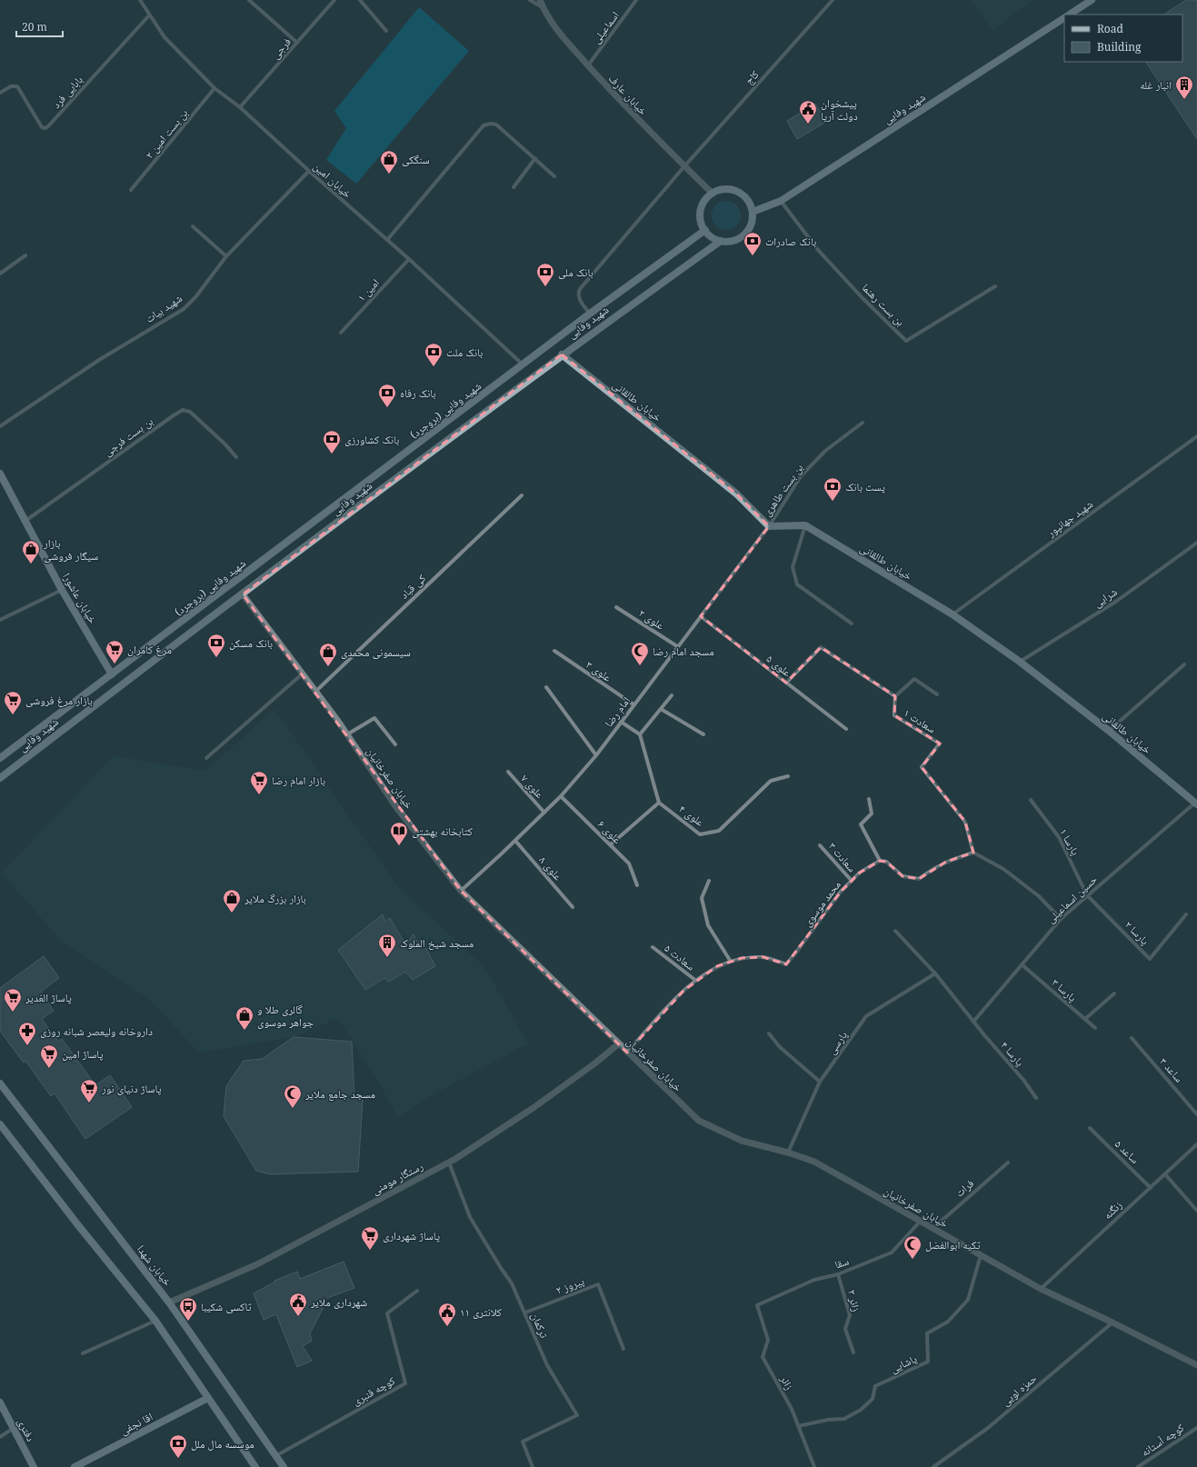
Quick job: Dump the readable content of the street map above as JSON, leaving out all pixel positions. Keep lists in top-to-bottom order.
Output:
{
  "streets": {
    "main road": [
      "شهید وفایی",
      "خیابان طالقانی",
      "شهید وفایی (بروجرد)",
      "خیابان عاشورا",
      "خیابان شهدا",
      "اقا نجفی",
      "دفتری"
    ],
    "street": [
      "اسماعیلی",
      "فرجی",
      "کاج",
      "بابایی فرد",
      "خیابان عارف",
      "بن بست امین ۲",
      "خیابان امین",
      "امین ۱",
      "بن بست رهنما",
      "شهید بیات",
      "بن بست فرجی",
      "بن بست طاهری",
      "شهید جهانپور",
      "کی قباد",
      "شرایی",
      "علوی ۲",
      "علوی ۵",
      "علوی ۳",
      "امام رضا",
      "سعادت ۱",
      "خیابان صفرخانیان",
      "علوی ۷",
      "علوی ۴",
      "علوی ۶",
      "پارسا ۱",
      "سعادت ۳",
      "علوی ۸",
      "حسین اسماعیلی",
      "محمد موسوی",
      "پارسا ۲",
      "سعادت ۵",
      "پارسا ۳",
      "پارسی",
      "پارسا ۴",
      "ساعد ۳",
      "ساعد ۵",
      "رستگار مومنی",
      "فرات",
      "زنگنه",
      "سقا",
      "پیروز ۲",
      "زائر ۲",
      "ترکمان",
      "پاشایی",
      "زائر",
      "حمزه لویی",
      "کوچه قنبری",
      "کوچه آستانه"
    ]
  },
  "crossings": [
    ["اسماعیلی", "خیابان عارف"],
    ["فرجی", "خیابان امین"],
    ["کاج", "خیابان عارف"],
    ["کاج", "شهید وفایی (بروجرد)"],
    ["بابایی فرد", "خیابان امین"],
    ["خیابان عارف", "شهید وفایی"],
    ["خیابان عارف", "شهید وفایی (بروجرد)"],
    ["شهید وفایی", "بن بست رهنما"],
    ["شهید وفایی", "خیابان طالقانی"],
    ["شهید وفایی", "شهید وفایی (بروجرد)"],
    ["شهید وفایی", "خیابان عاشورا"],
    ["شهید وفایی", "خیابان صفرخانیان"],
    ["بن بست امین ۲", "خیابان امین"],
    ["خیابان امین", "امین ۱"],
    ["خیابان امین", "شهید بیات"],
    ["خیابان امین", "شهید وفایی (بروجرد)"],
    ["خیابان طالقانی", "بن بست طاهری"],
    ["خیابان طالقانی", "شهید جهانپور"],
    ["خیابان طالقانی", "شرایی"],
    ["خیابان طالقانی", "امام رضا"],
    ["خیابان طالقانی", "حسین اسماعیلی"],
    ["شهید وفایی (بروجرد)", "خیابان عاشورا"],
    ["بن بست فرجی", "خیابان عاشورا"],
    ["بن بست طاهری", "امام رضا"],
    ["کی قباد", "خیابان صفرخانیان"],
    ["علوی ۲", "امام رضا"],
    ["علوی ۵", "امام رضا"],
    ["علوی ۳", "امام رضا"],
    ["امام رضا", "خیابان صفرخانیان"],
    ["امام رضا", "علوی ۷"],
    ["امام رضا", "علوی ۶"],
    ["امام رضا", "علوی ۸"],
    ["خیابان صفرخانیان", "محمد موسوی"],
    ["خیابان صفرخانیان", "پارسی"],
    ["خیابان صفرخانیان", "رستگار مومنی"],
    ["خیابان صفرخانیان", "فرات"],
    ["خیابان صفرخانیان", "زنگنه"],
    ["خیابان صفرخانیان", "سقا"],
    ["خیابان صفرخانیان", "پاشایی"],
    ["خیابان صفرخانیان", "حمزه لویی"],
    ["پارسا ۱", "حسین اسماعیلی"],
    ["پارسا ۱", "پارسا ۲"],
    ["سعادت ۳", "محمد موسوی"],
    ["حسین اسماعیلی", "پارسا ۲"],
    ["حسین اسماعیلی", "پارسا ۳"],
    ["حسین اسماعیلی", "پارسا ۴"],
    ["محمد موسوی", "سعادت ۵"],
    ["پارسی", "پارسا ۴"],
    ["ساعد ۵", "زنگنه"],
    ["رستگار مومنی", "خیابان شهدا"],
    ["رستگار مومنی", "ترکمان"],
    ["سقا", "زائر ۲"],
    ["سقا", "زائر"],
    ["خیابان شهدا", "کوچه قنبری"],
    ["پیروز ۲", "ترکمان"],
    ["پاشایی", "زائر"]
  ],
  "places": {
    "building": ["انبار غله", "مسجد شیخ الملوک"],
    "public building": ["پیشخوان دولت آریا", "شهرداری ملایر", "کلانتری ۱۱"],
    "shop": [
      "سنگکی",
      "بازار سیگار فروشی",
      "سیسمونی محمدی",
      "بازار بزرگ ملایر",
      "گالری طلا و جواهر موسوی"
    ],
    "bank": [
      "بانک صادرات",
      "بانک ملی",
      "بانک ملت",
      "بانک رفاه",
      "بانک کشاورزی",
      "پست بانک",
      "بانک مسکن",
      "موسسه مال ملل"
    ],
    "supermarket": [
      "مرغ کامران",
      "بازار مرغ فروشی",
      "بازار امام رضا",
      "پاساژ الغدیر",
      "پاساژ امین",
      "پاساژ دنیای نور",
      "پاساژ شهرداری"
    ],
    "mosque": ["مسجد امام رضا", "مسجد جامع ملایر", "تکیه ابوالفضل"],
    "library": ["کتابخانه بهشتی"],
    "pharmacy": ["داروخانه ولیعصر شبانه روزی"],
    "bus stop": ["تاکسی شکیبا"]
  },
  "legend": ["Road", "Building"],
  "scale_bar": "20 m"
}
